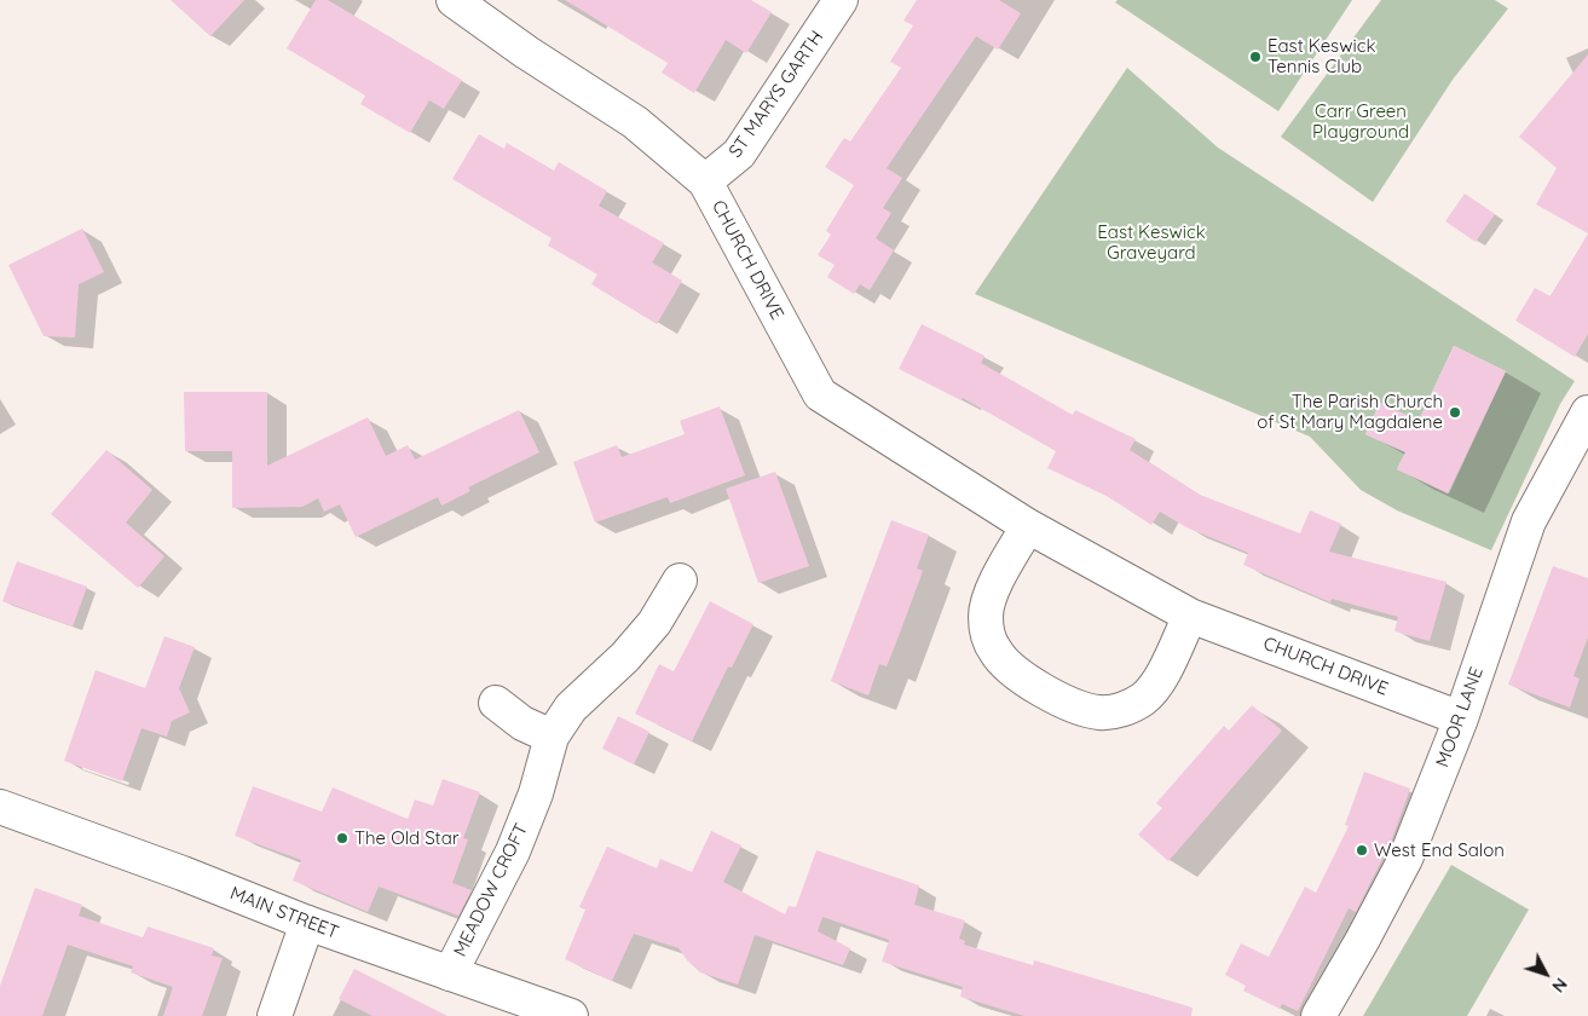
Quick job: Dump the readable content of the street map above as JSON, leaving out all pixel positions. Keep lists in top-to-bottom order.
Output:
{
  "streets": {
    "street": [
      "ST MARYS GARTH",
      "CHURCH DRIVE",
      "MOOR LANE",
      "MEADOW CROFT",
      "MAIN STREET"
    ]
  },
  "crossings": [
    ["ST MARYS GARTH", "CHURCH DRIVE"],
    ["CHURCH DRIVE", "MOOR LANE"],
    ["MEADOW CROFT", "MAIN STREET"]
  ],
  "parks": ["Carr Green Playground", "East Keswick Graveyard"],
  "places": [
    "East Keswick Tennis Club",
    "The Parish Church of St Mary Magdalene",
    "The Old Star",
    "West End Salon"
  ],
  "north": "bottom right"
}
